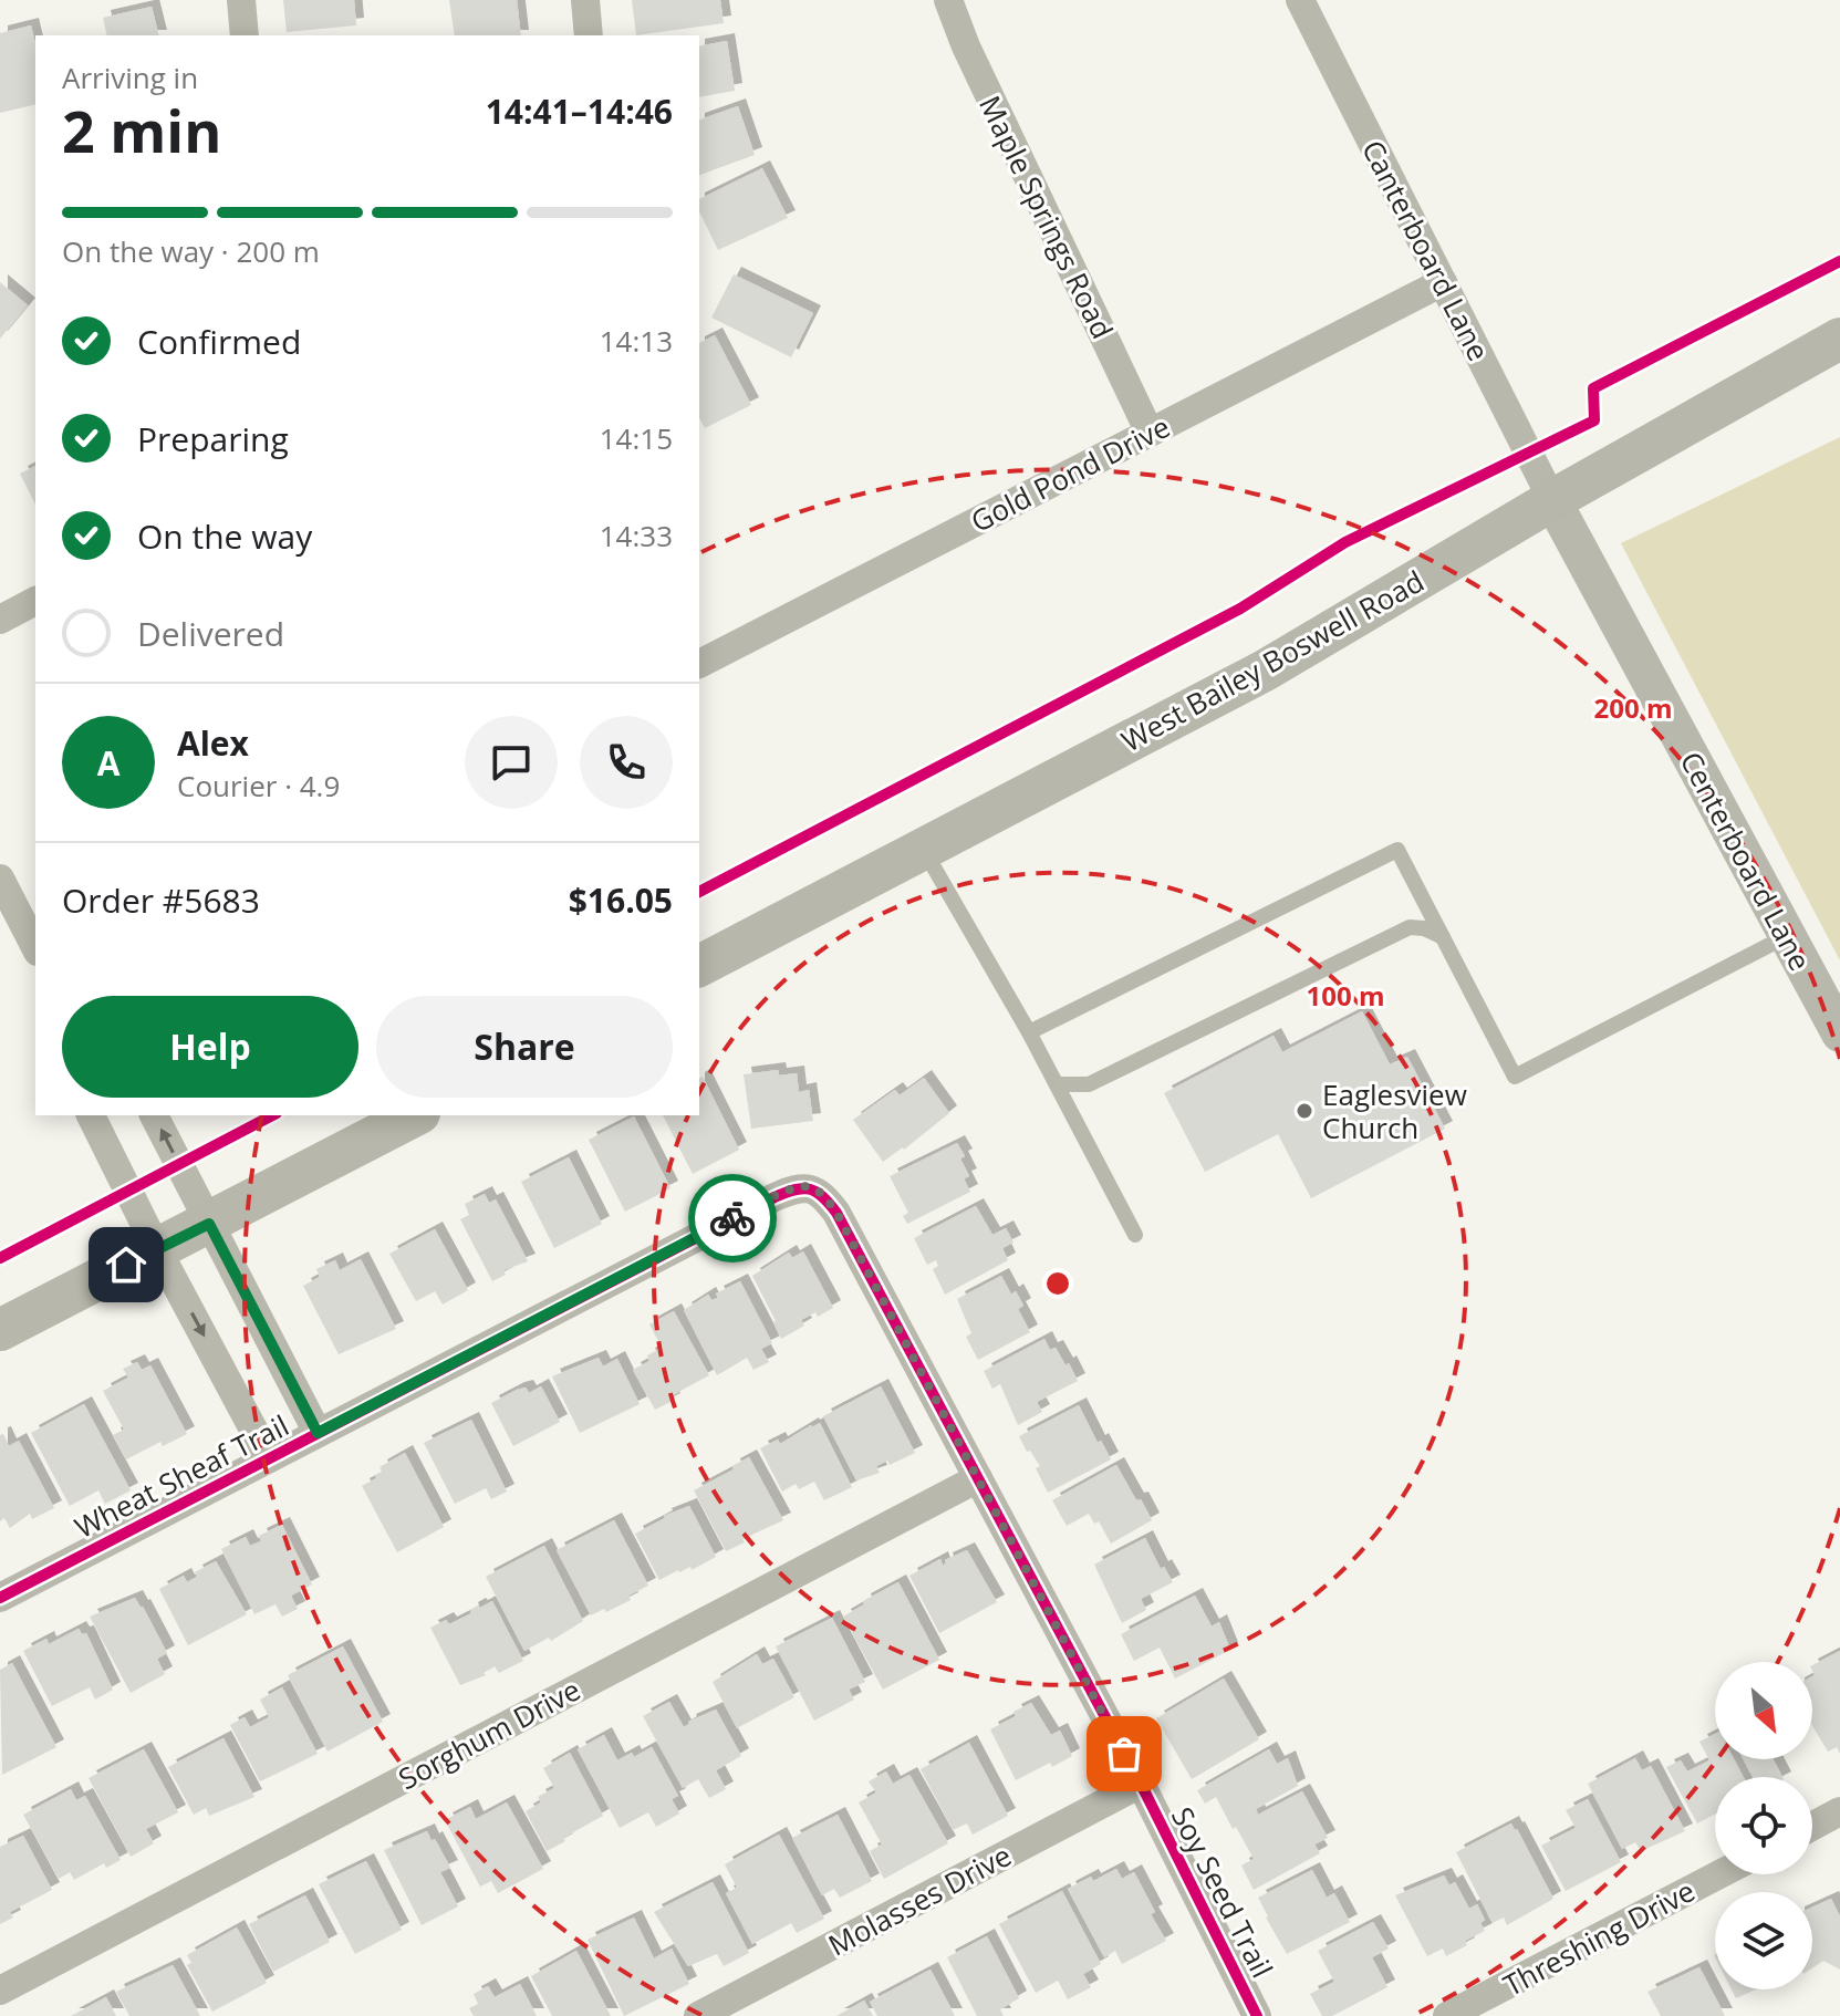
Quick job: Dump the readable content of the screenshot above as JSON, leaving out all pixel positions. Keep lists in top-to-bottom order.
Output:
{
  "streets": {
    "main road": ["West Bailey Boswell Road"],
    "street": [
      "Maple Springs Road",
      "Canterboard Lane",
      "Gold Pond Drive",
      "Centerboard Lane",
      "Wheat Sheaf Trail",
      "Sorghum Drive",
      "Soy Seed Trail",
      "Molasses Drive",
      "Threshing Drive"
    ]
  },
  "crossings": [
    ["Maple Springs Road", "Gold Pond Drive"],
    ["Canterboard Lane", "Gold Pond Drive"],
    ["Canterboard Lane", "West Bailey Boswell Road"],
    ["Canterboard Lane", "Centerboard Lane"],
    ["West Bailey Boswell Road", "Centerboard Lane"],
    ["Wheat Sheaf Trail", "Soy Seed Trail"],
    ["Sorghum Drive", "Soy Seed Trail"],
    ["Soy Seed Trail", "Molasses Drive"]
  ],
  "places": ["Eaglesview Church"],
  "north": "bottom right",
  "page": {
    "heading": ["2 min", "Arriving in", "14:41–14:46"],
    "panel": [
      "Alex",
      "Courier · 4.9",
      "Order #5683",
      "$16.05"
    ],
    "bar": "On the way · 200 m",
    "list": [
      ["Confirmed", "14:13"],
      ["Preparing", "14:15"],
      ["On the way", "14:33"],
      "Delivered"
    ],
    "round": "A",
    "buttons": ["Help", "Share"]
  },
  "rings": ["200 m", "100 m"]
}
